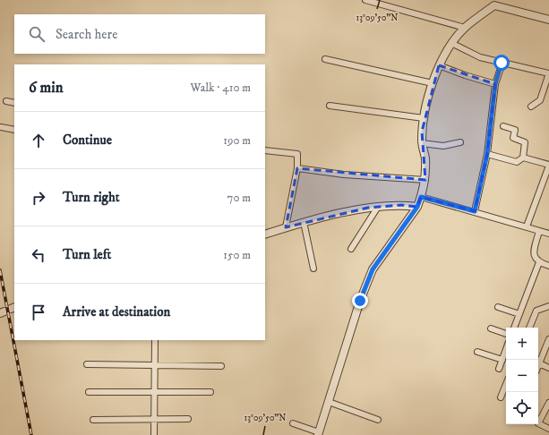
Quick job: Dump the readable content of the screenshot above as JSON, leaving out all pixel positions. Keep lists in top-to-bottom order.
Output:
{
  "page": {
    "search": "Search here",
    "heading": ["6 min", "Walk · 410 m"],
    "list": [
      ["Continue", "190 m"],
      ["Turn right", "70 m"],
      ["Turn left", "150 m"],
      "Arrive at destination"
    ],
    "map_buttons": ["+", "−"]
  },
  "coordinates": ["13°09'50\"N"]
}
